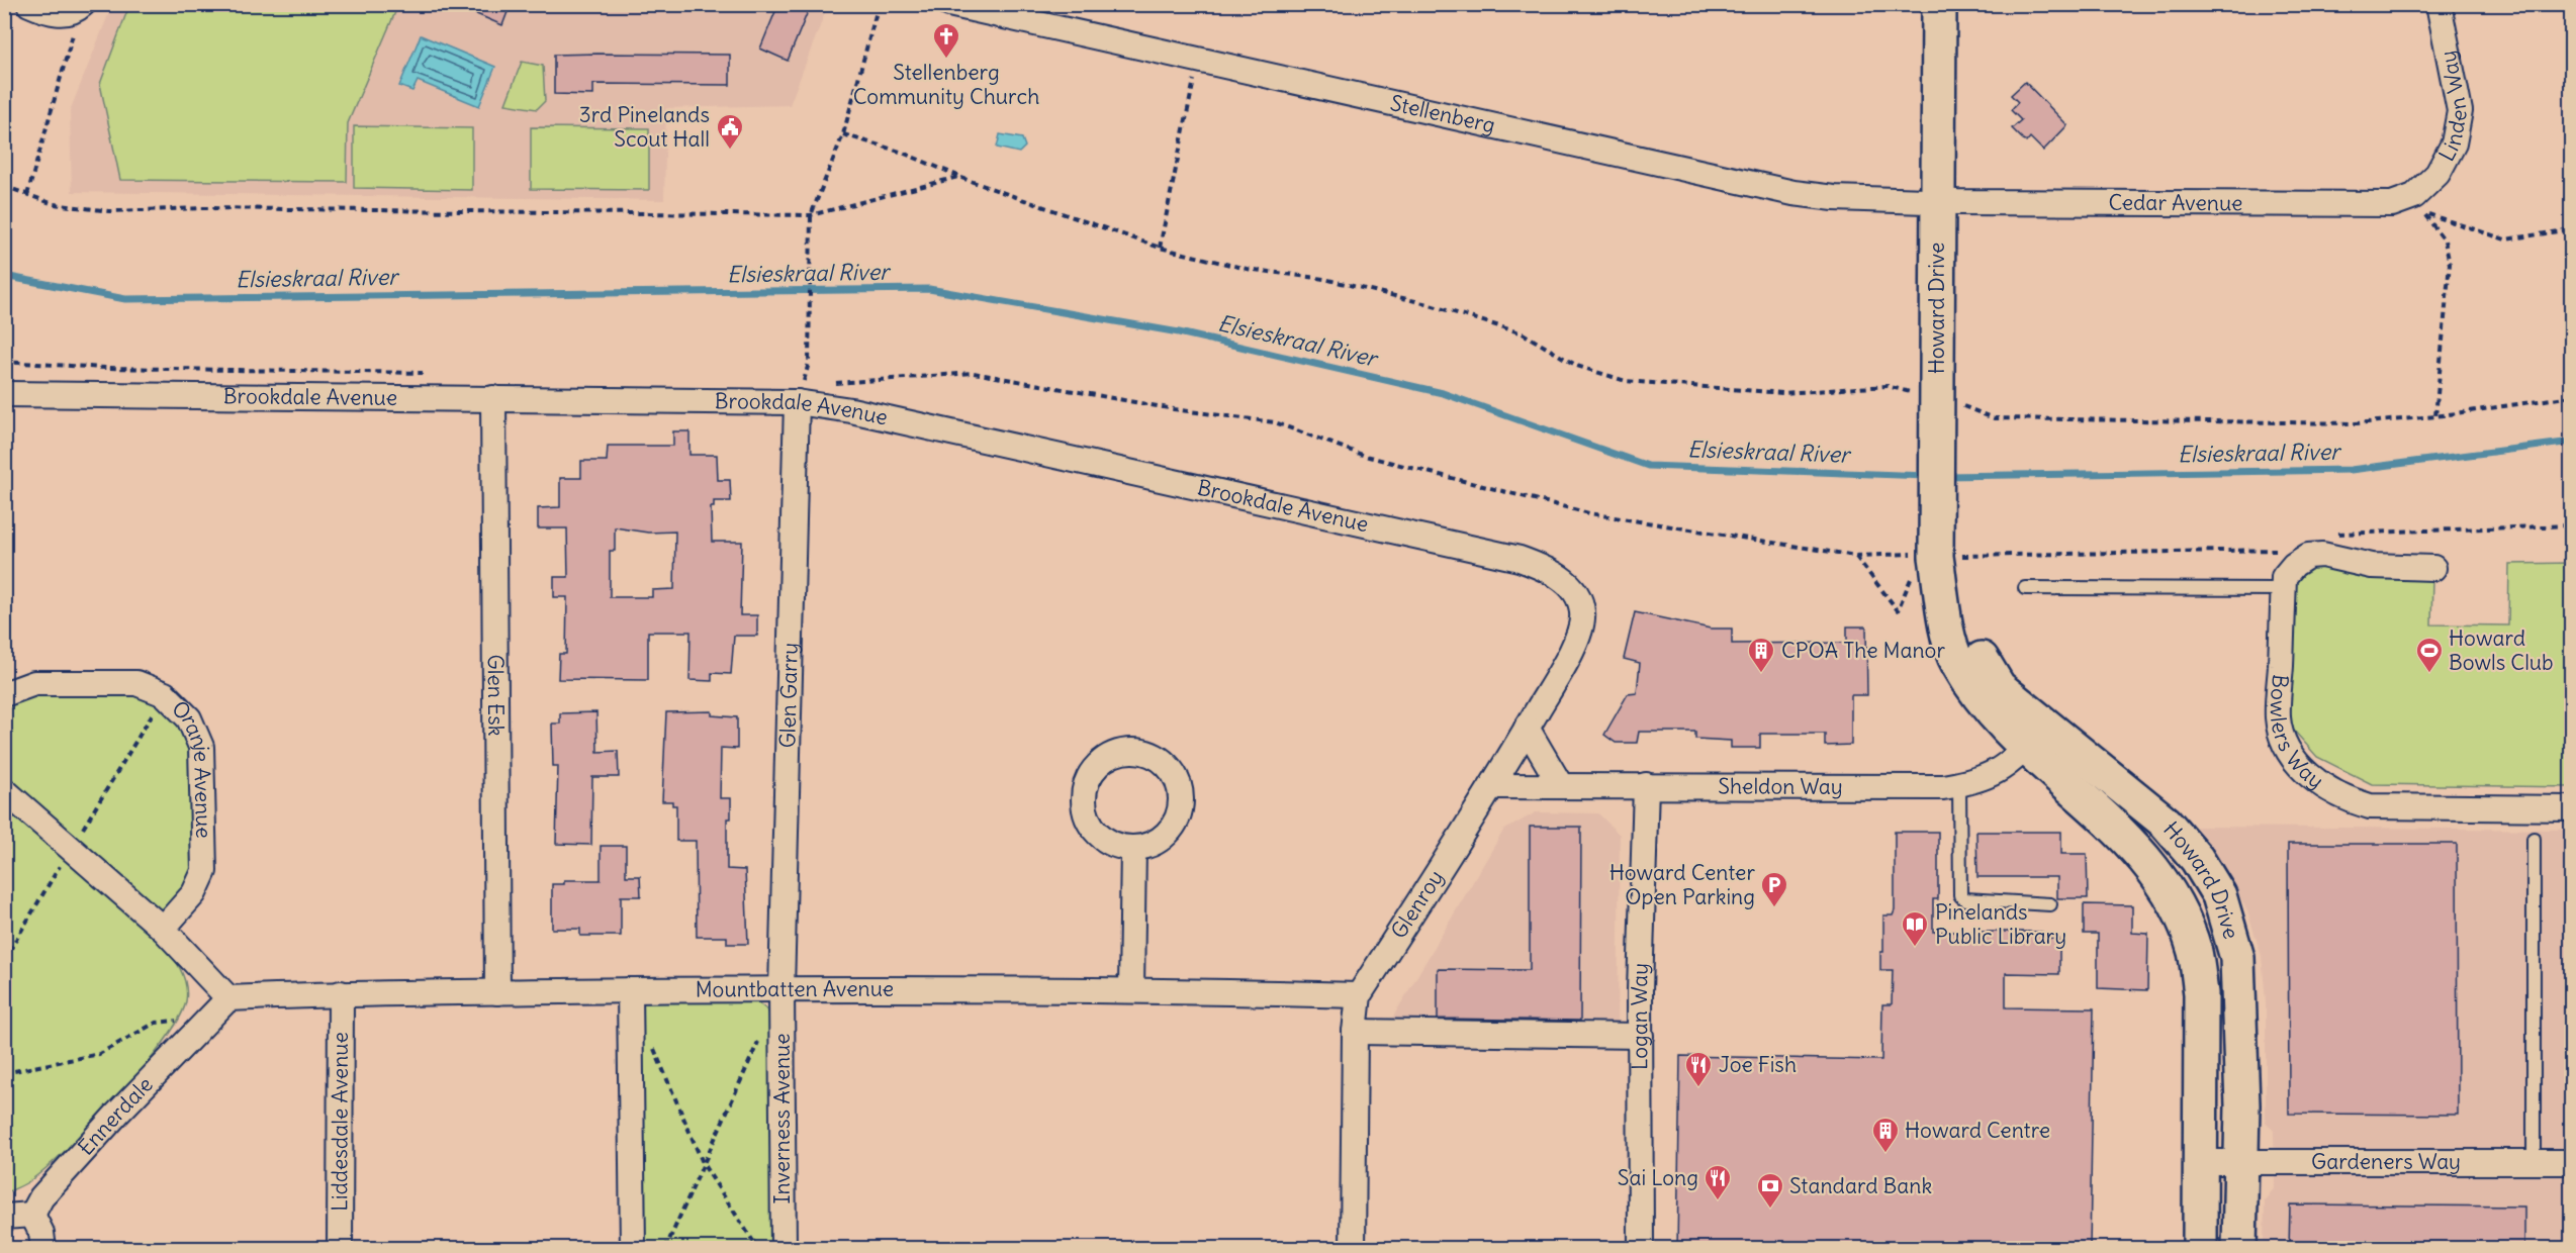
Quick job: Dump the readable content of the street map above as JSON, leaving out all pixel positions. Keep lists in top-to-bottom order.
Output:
{
  "streets": {
    "street": [
      "Linden Way",
      "Stellenberg",
      "Cedar Avenue",
      "Howard Drive",
      "Brookdale Avenue",
      "Glen Esk",
      "Glen Garry",
      "Bowlers Way",
      "Oranje Avenue",
      "Sheldon Way",
      "Glenroy",
      "Mountbatten Avenue",
      "Logan Way",
      "Ennerdale",
      "Inverness Avenue",
      "Liddesdale Avenue",
      "Gardeners Way"
    ]
  },
  "crossings": [
    ["Linden Way", "Cedar Avenue"],
    ["Stellenberg", "Cedar Avenue"],
    ["Stellenberg", "Howard Drive"],
    ["Cedar Avenue", "Howard Drive"],
    ["Howard Drive", "Sheldon Way"],
    ["Howard Drive", "Gardeners Way"],
    ["Brookdale Avenue", "Glen Esk"],
    ["Brookdale Avenue", "Glen Garry"],
    ["Brookdale Avenue", "Glenroy"],
    ["Glen Esk", "Mountbatten Avenue"],
    ["Glen Garry", "Mountbatten Avenue"],
    ["Glen Garry", "Inverness Avenue"],
    ["Sheldon Way", "Glenroy"],
    ["Sheldon Way", "Logan Way"],
    ["Glenroy", "Mountbatten Avenue"],
    ["Mountbatten Avenue", "Ennerdale"],
    ["Mountbatten Avenue", "Inverness Avenue"],
    ["Mountbatten Avenue", "Liddesdale Avenue"]
  ],
  "water": ["Elsieskraal River"],
  "places": {
    "church": ["Stellenberg Community Church"],
    "public building": ["3rd Pinelands Scout Hall"],
    "building": ["CPOA The Manor", "Howard Centre"],
    "sports": ["Howard Bowls Club"],
    "parking": ["Howard Center Open Parking"],
    "library": ["Pinelands Public Library"],
    "restaurant": ["Joe Fish", "Sai Long"],
    "bank": ["Standard Bank"]
  }
}
